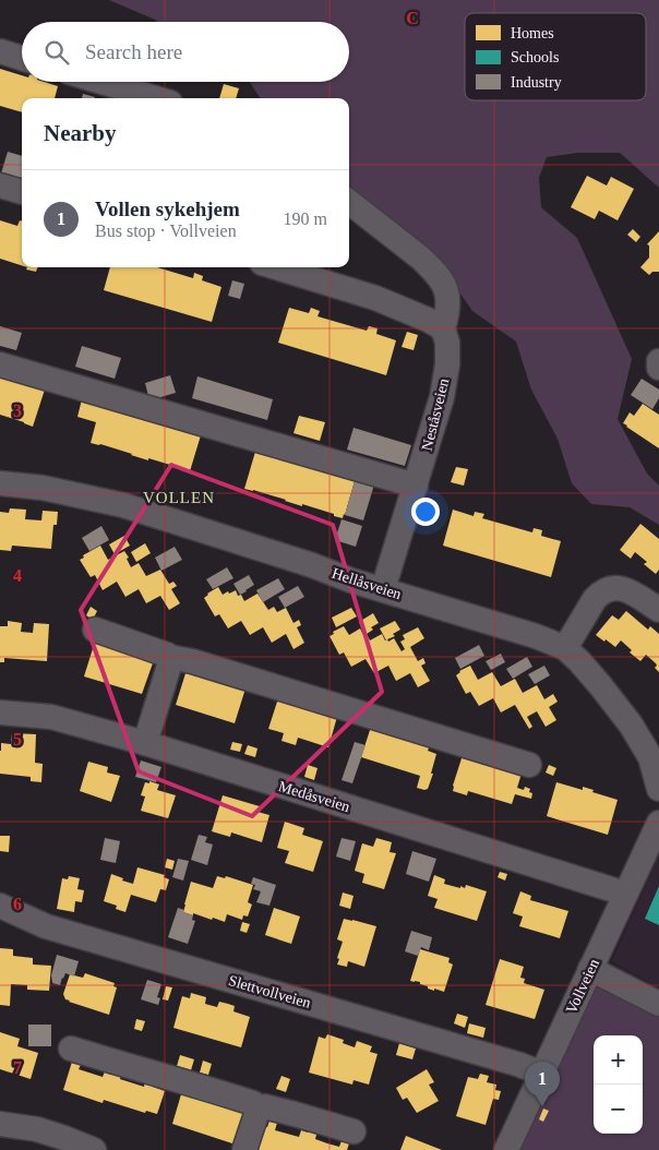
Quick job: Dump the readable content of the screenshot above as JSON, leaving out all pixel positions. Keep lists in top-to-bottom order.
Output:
{
  "streets": {
    "street": [
      "Neståsveien",
      "Hellåsveien",
      "Medåsveien",
      "Vollveien",
      "Slettvollveien"
    ]
  },
  "crossings": [
    ["Neståsveien", "Hellåsveien"],
    ["Medåsveien", "Vollveien"],
    ["Vollveien", "Slettvollveien"]
  ],
  "districts": ["VOLLEN"],
  "legend": ["Homes", "Schools", "Industry"],
  "page": {
    "search": "Search here",
    "heading": "Nearby",
    "list": [
      {
        "mark": "1",
        "name": "Vollen sykehjem",
        "note": "Bus stop · Vollveien",
        "value": "190 m"
      }
    ],
    "map_buttons": ["+", "−"],
    "pins": "1"
  },
  "grid": {
    "columns": ["C"],
    "rows": [
      "3",
      "4",
      "5",
      "6",
      "7"
    ]
  }
}
